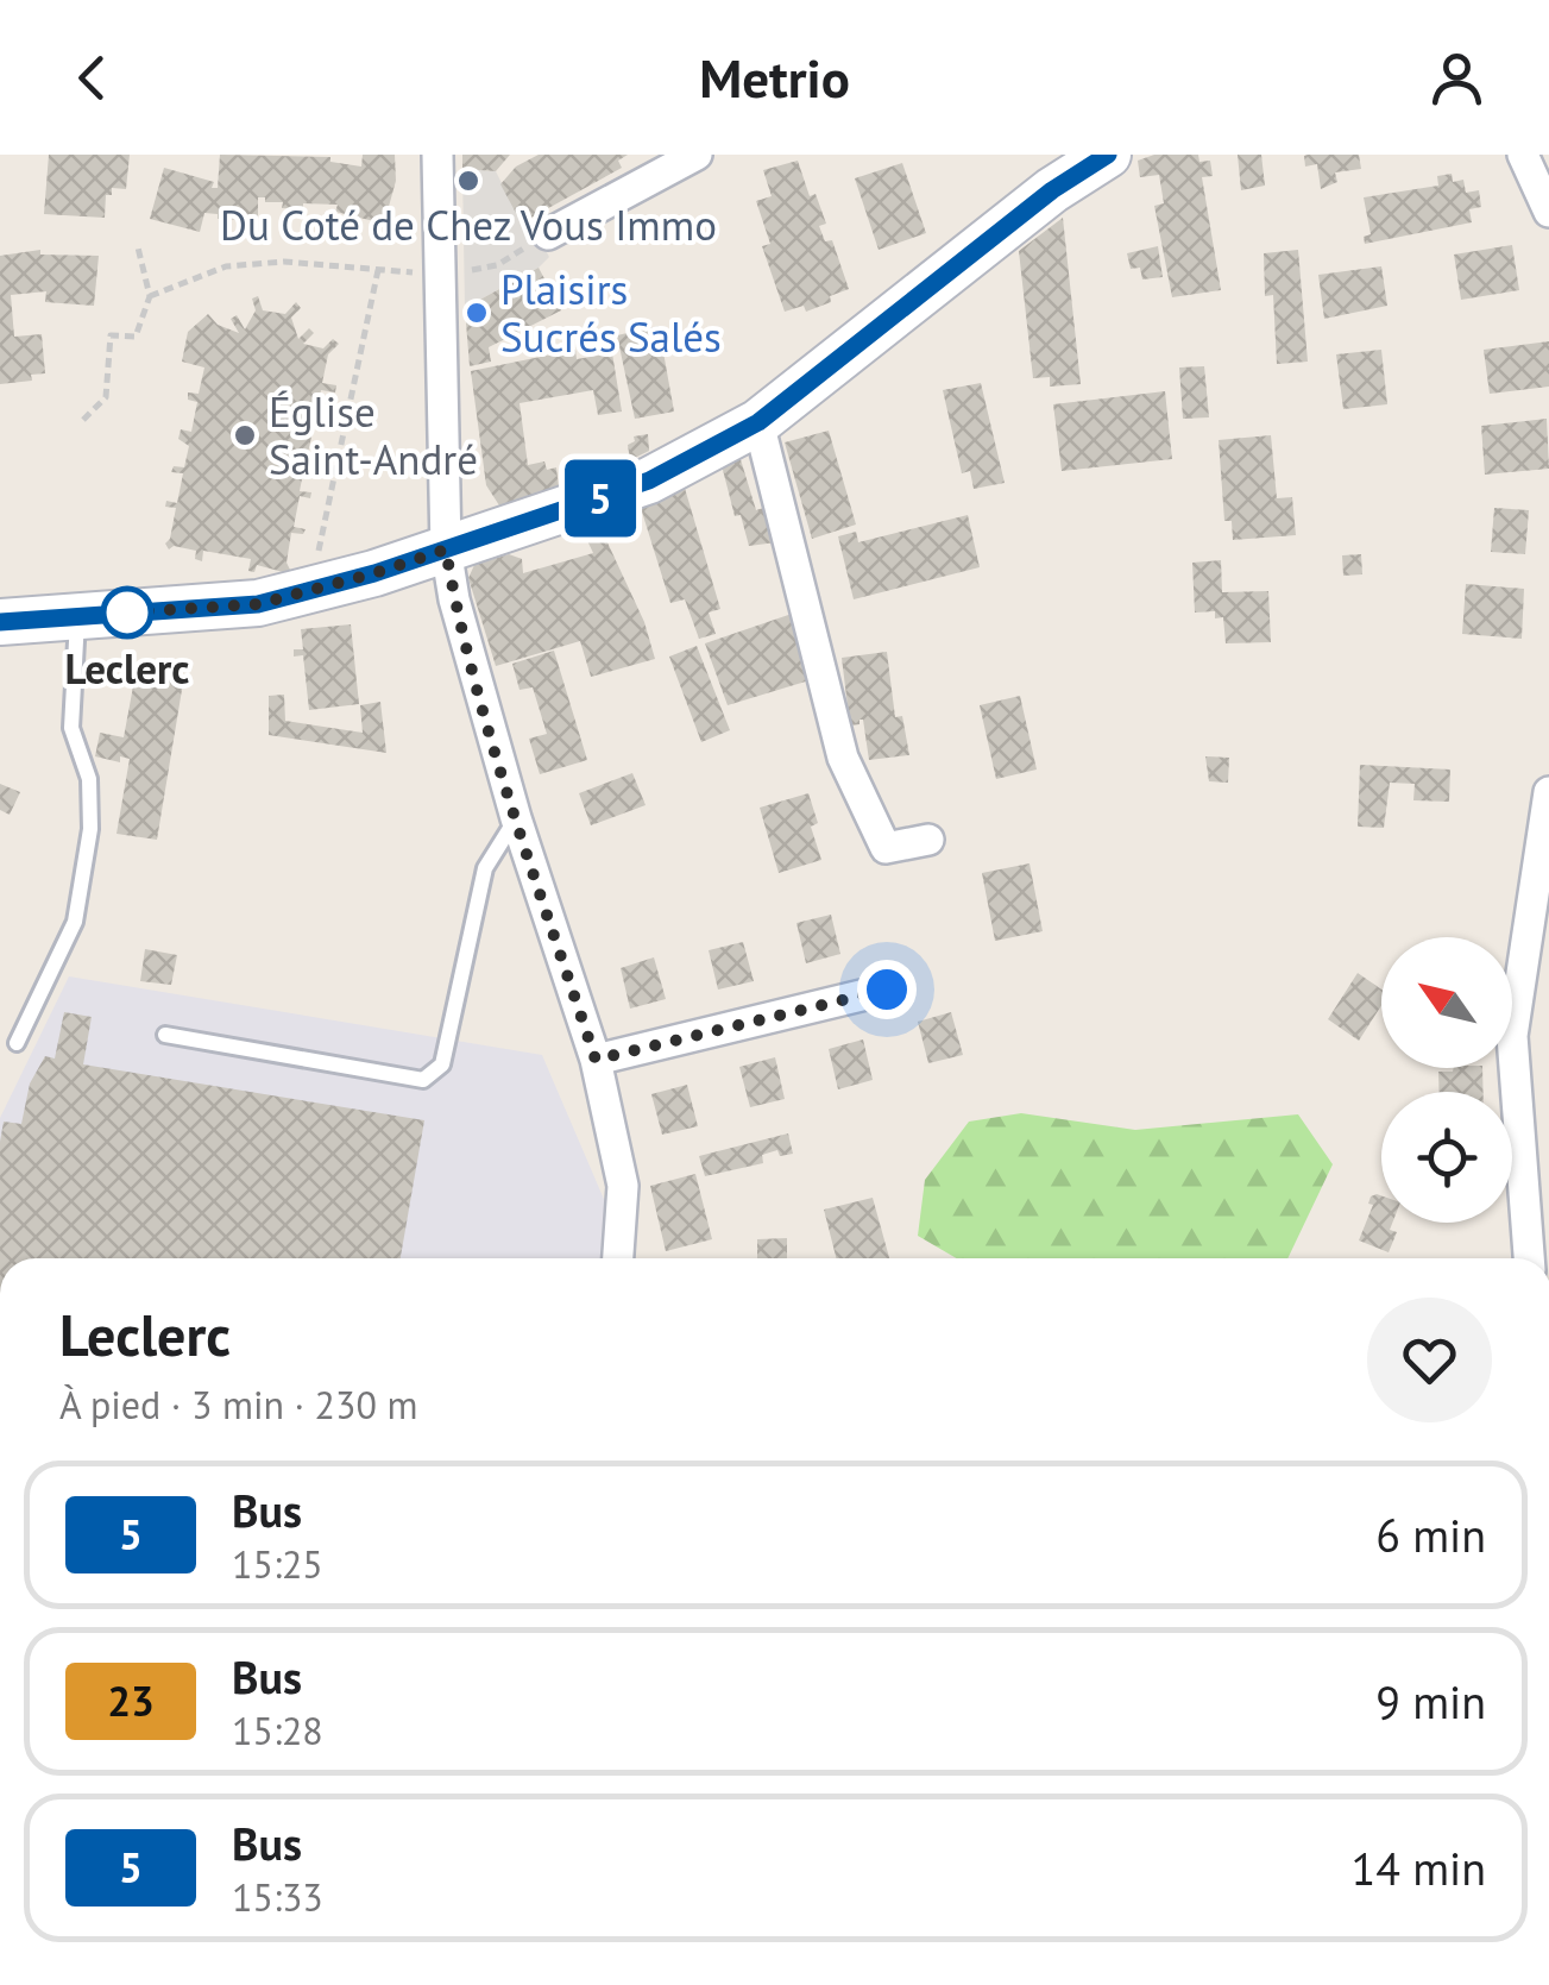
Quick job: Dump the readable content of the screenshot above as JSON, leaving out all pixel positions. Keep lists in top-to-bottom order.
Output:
{
  "places": [
    "Du Coté de Chez Vous Immo",
    "Plaisirs Sucrés Salés",
    "Église Saint-André",
    "Leclerc"
  ],
  "lines": ["bus line 5"],
  "north": "top left",
  "page": {
    "header": "Metrio",
    "on_map": "5",
    "heading": ["Leclerc", "À pied · 3 min · 230 m"],
    "list": [
      {
        "mark": "5",
        "name": "Bus",
        "note": "15:25",
        "value": "6 min"
      },
      {
        "mark": "23",
        "name": "Bus",
        "note": "15:28",
        "value": "9 min"
      },
      {
        "mark": "5",
        "name": "Bus",
        "note": "15:33",
        "value": "14 min"
      }
    ]
  }
}
